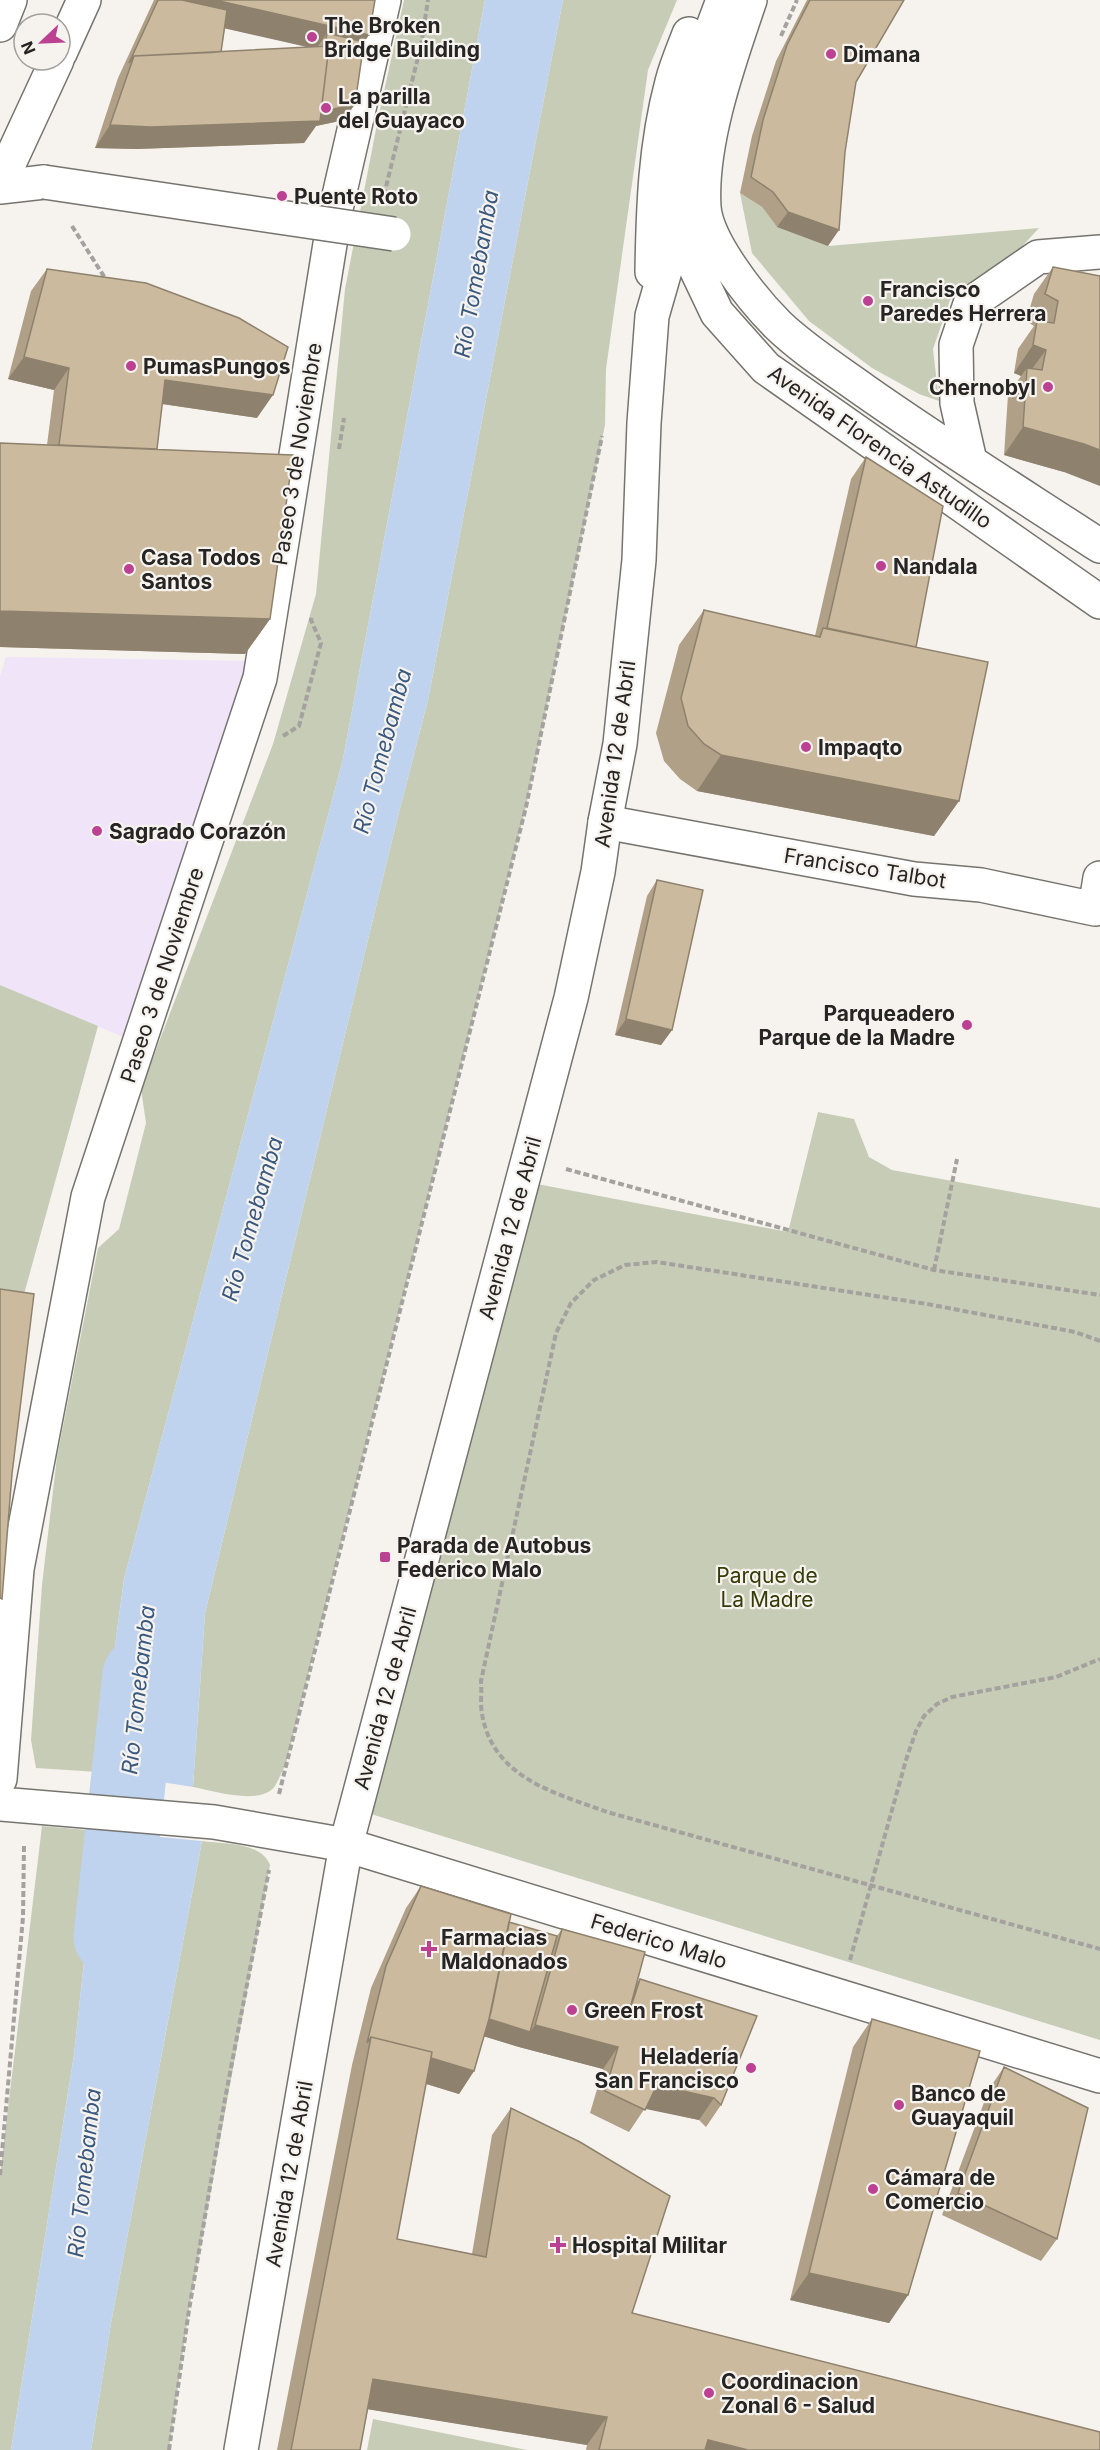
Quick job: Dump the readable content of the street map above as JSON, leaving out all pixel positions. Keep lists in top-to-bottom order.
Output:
{
  "streets": {
    "street": [
      "Avenida Florencia Astudillo",
      "Paseo 3 de Noviembre",
      "Avenida 12 de Abril",
      "Francisco Talbot",
      "Federico Malo"
    ]
  },
  "crossings": [
    ["Avenida Florencia Astudillo", "Avenida 12 de Abril"],
    ["Avenida 12 de Abril", "Francisco Talbot"],
    ["Avenida 12 de Abril", "Federico Malo"]
  ],
  "water": ["Río Tomebamba"],
  "parks": ["Parque de La Madre"],
  "places": {
    "other": [
      "The Broken Bridge Building",
      "Dimana",
      "La parilla del Guayaco",
      "Puente Roto",
      "Francisco Paredes Herrera",
      "PumasPungos",
      "Chernobyl",
      "Nandala",
      "Casa Todos Santos",
      "Impaqto",
      "Sagrado Corazón",
      "Parqueadero Parque de la Madre",
      "Green Frost",
      "Heladería San Francisco",
      "Banco de Guayaquil",
      "Cámara de Comercio",
      "Coordinacion Zonal 6 - Salud"
    ],
    "transit": ["Parada de Autobus Federico Malo"],
    "health": ["Farmacias Maldonados", "Hospital Militar"]
  },
  "north": "bottom left"
}
